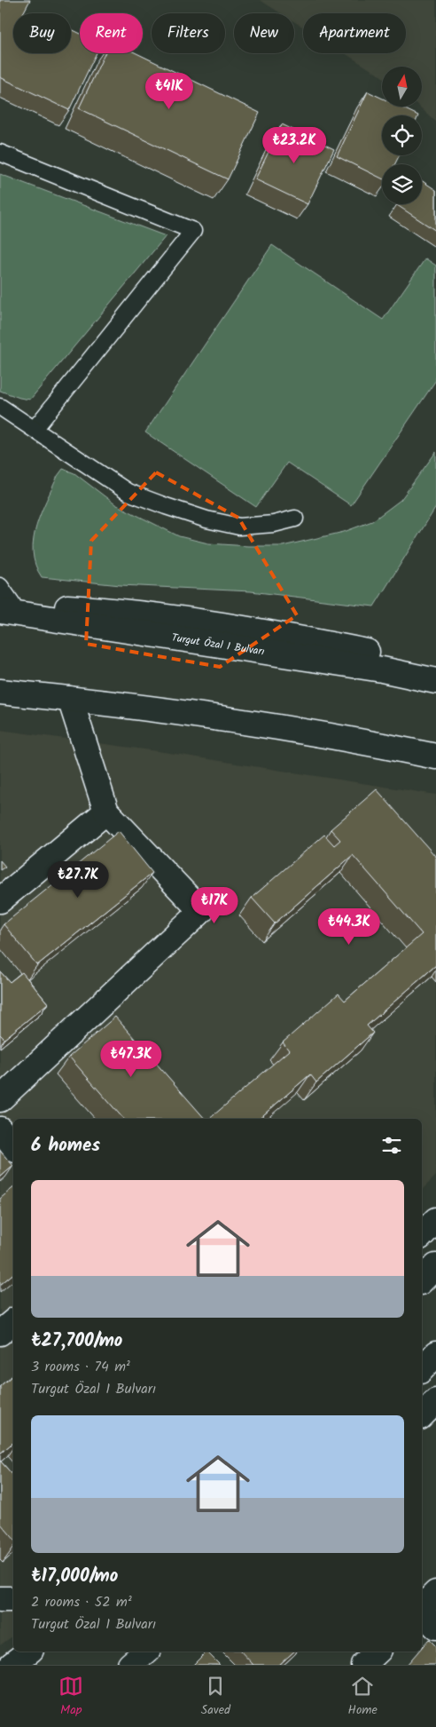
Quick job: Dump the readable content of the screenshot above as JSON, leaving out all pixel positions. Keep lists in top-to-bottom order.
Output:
{
  "streets": {
    "main road": ["Turgut Özal 1 Bulvarı"]
  },
  "north": "top",
  "page": {
    "chip": [
      "Buy",
      "Rent",
      "Filters",
      "New",
      "Apartment"
    ],
    "price": [
      "₺41K",
      "₺23.2K",
      "₺27.7K",
      "₺17K",
      "₺44.3K",
      "₺47.3K"
    ],
    "heading": "6 homes",
    "list": [
      {
        "name": "₺27,700/mo",
        "note": "3 rooms · 74 m² · Turgut Özal 1 Bulvarı"
      },
      {
        "name": "₺17,000/mo",
        "note": "2 rooms · 52 m² · Turgut Özal 1 Bulvarı"
      }
    ],
    "tabs": ["Map", "Saved", "Home"]
  }
}
